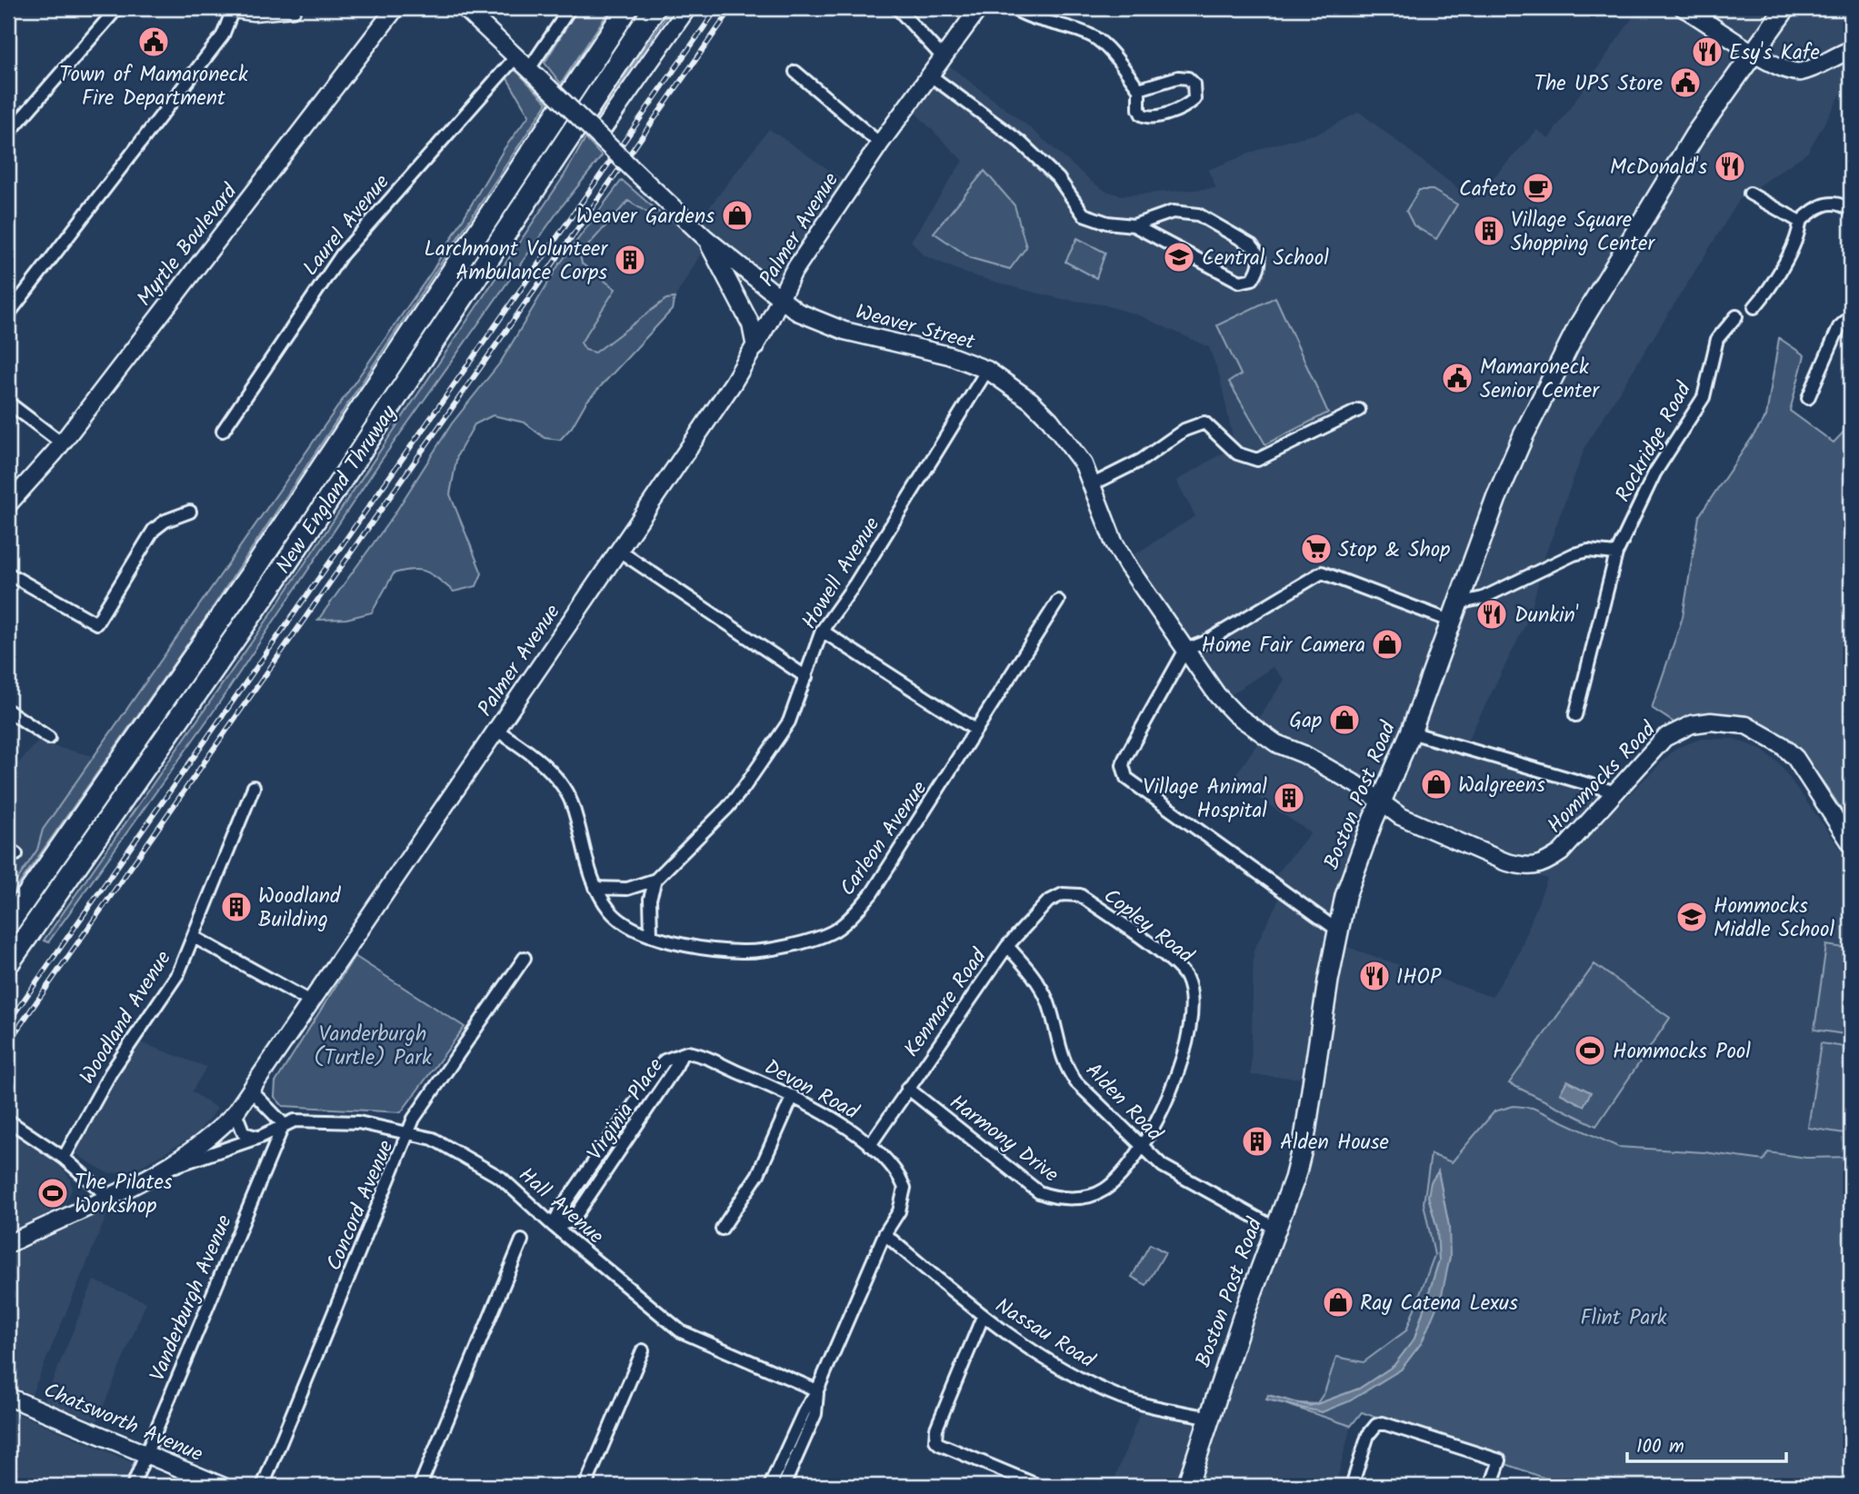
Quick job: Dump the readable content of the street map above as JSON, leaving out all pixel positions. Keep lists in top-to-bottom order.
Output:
{
  "streets": {
    "highway": ["New England Thruway"],
    "main road": ["Boston Post Road"],
    "street": [
      "Laurel Avenue",
      "Palmer Avenue",
      "Myrtle Boulevard",
      "Weaver Street",
      "Rockridge Road",
      "Howell Avenue",
      "Hommocks Road",
      "Carleon Avenue",
      "Copley Road",
      "Kenmare Road",
      "Woodland Avenue",
      "Devon Road",
      "Alden Road",
      "Virginia Place",
      "Harmony Drive",
      "Concord Avenue",
      "Hall Avenue",
      "Vanderburgh Avenue",
      "Nassau Road",
      "Chatsworth Avenue"
    ]
  },
  "crossings": [
    ["Laurel Avenue", "Weaver Street"],
    ["Palmer Avenue", "Weaver Street"],
    ["Palmer Avenue", "Carleon Avenue"],
    ["Palmer Avenue", "Hall Avenue"],
    ["Weaver Street", "Howell Avenue"],
    ["Weaver Street", "Hommocks Road"],
    ["Weaver Street", "Boston Post Road"],
    ["Howell Avenue", "Carleon Avenue"],
    ["Hommocks Road", "Boston Post Road"],
    ["Boston Post Road", "Alden Road"],
    ["Boston Post Road", "Nassau Road"],
    ["Copley Road", "Kenmare Road"],
    ["Copley Road", "Alden Road"],
    ["Copley Road", "Harmony Drive"],
    ["Kenmare Road", "Devon Road"],
    ["Kenmare Road", "Alden Road"],
    ["Kenmare Road", "Harmony Drive"],
    ["Devon Road", "Virginia Place"],
    ["Devon Road", "Nassau Road"],
    ["Alden Road", "Harmony Drive"],
    ["Virginia Place", "Hall Avenue"],
    ["Concord Avenue", "Hall Avenue"],
    ["Hall Avenue", "Vanderburgh Avenue"],
    ["Vanderburgh Avenue", "Chatsworth Avenue"]
  ],
  "parks": ["Vanderburgh (Turtle) Park", "Flint Park"],
  "places": {
    "public building": ["Town of Mamaroneck Fire Department", "The UPS Store", "Mamaroneck Senior Center"],
    "restaurant": [
      "Esy's Kafe",
      "McDonald's",
      "Dunkin'",
      "IHOP"
    ],
    "cafe": ["Cafeto"],
    "shop": [
      "Weaver Gardens",
      "Home Fair Camera",
      "Gap",
      "Walgreens",
      "Ray Catena Lexus"
    ],
    "building": [
      "Village Square Shopping Center",
      "Larchmont Volunteer Ambulance Corps",
      "Village Animal Hospital",
      "Woodland Building",
      "Alden House"
    ],
    "school or university": ["Central School", "Hommocks Middle School"],
    "supermarket": ["Stop & Shop"],
    "sports": ["Hommocks Pool", "The Pilates Workshop"]
  },
  "scale_bar": "100 m"
}
